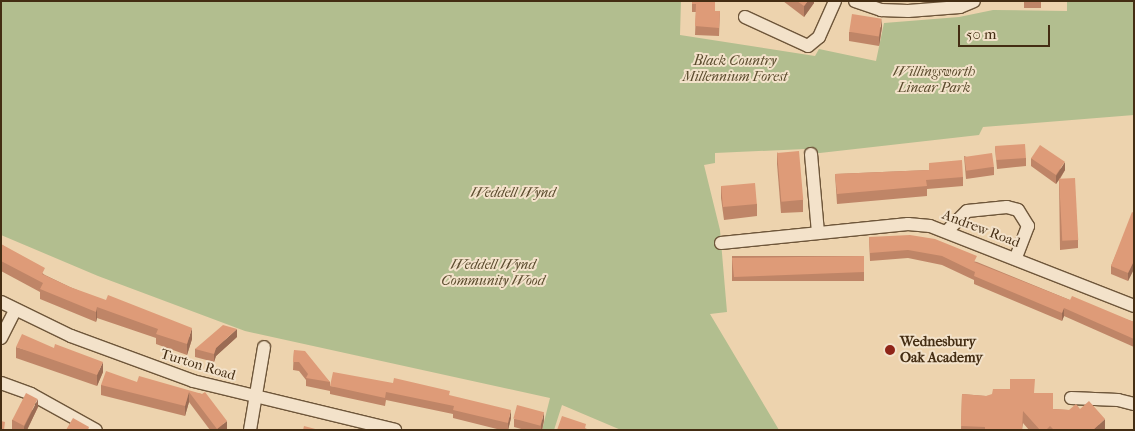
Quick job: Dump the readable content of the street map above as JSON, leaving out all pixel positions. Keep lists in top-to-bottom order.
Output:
{
  "streets": {
    "street": ["Andrew Road", "Turton Road"]
  },
  "parks": [
    "Black Country Millennium Forest",
    "Willingsworth Linear Park",
    "Weddell Wynd",
    "Weddell Wynd Community Wood"
  ],
  "places": ["Wednesbury Oak Academy"],
  "scale_bar": "50 m"
}
